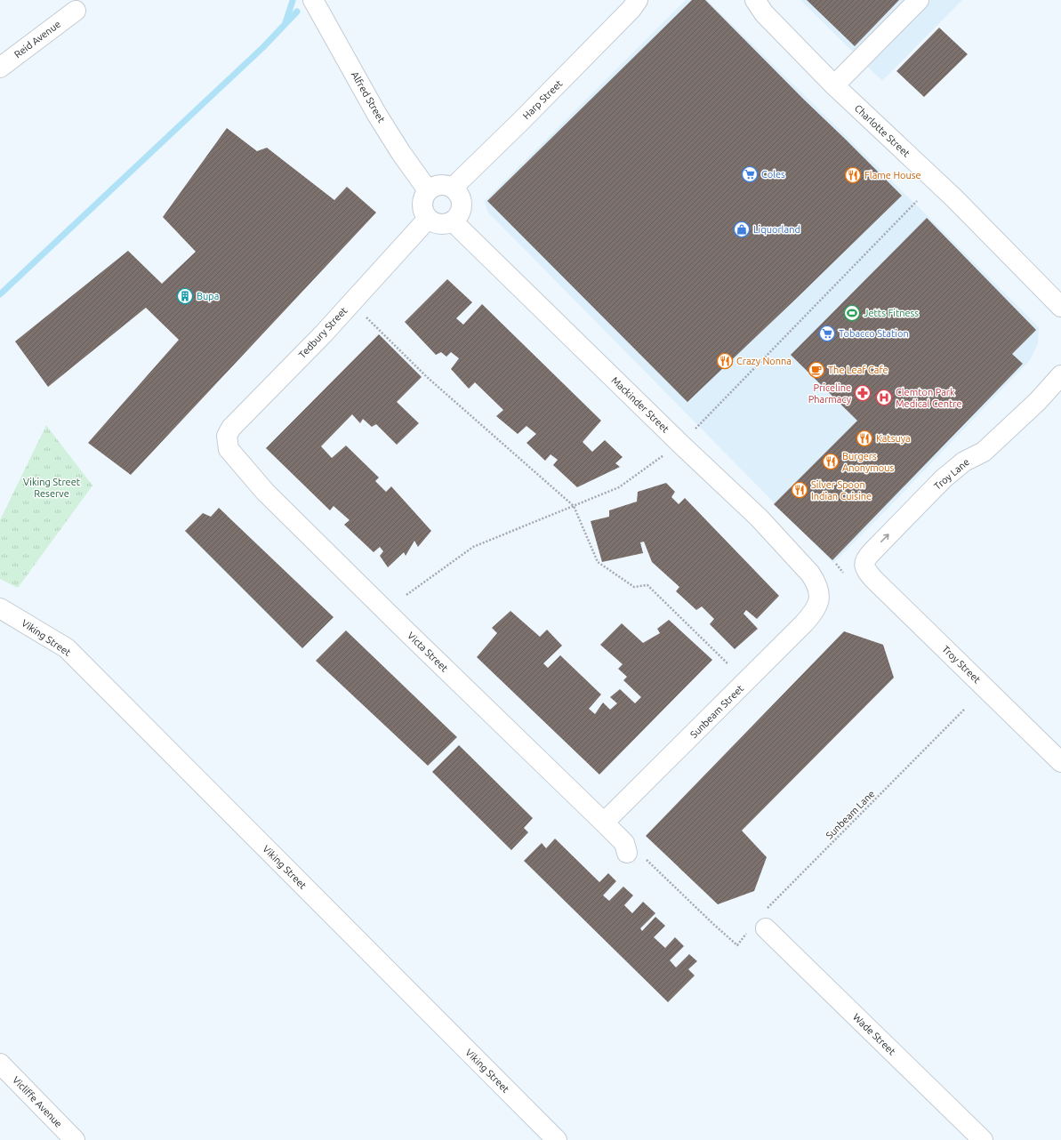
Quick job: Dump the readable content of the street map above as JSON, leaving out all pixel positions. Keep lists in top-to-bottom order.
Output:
{
  "streets": {
    "street": [
      "Reid Avenue",
      "Alfred Street",
      "Harp Street",
      "Charlotte Street",
      "Tedbury Street",
      "Mackinder Street",
      "Troy Lane",
      "Viking Street",
      "Victa Street",
      "Troy Street",
      "Sunbeam Street",
      "Wade Street",
      "Vicliffe Avenue"
    ],
    "path": ["Sunbeam Lane"]
  },
  "crossings": [
    ["Alfred Street", "Harp Street"],
    ["Alfred Street", "Tedbury Street"],
    ["Alfred Street", "Mackinder Street"],
    ["Harp Street", "Tedbury Street"],
    ["Harp Street", "Mackinder Street"],
    ["Tedbury Street", "Mackinder Street"],
    ["Tedbury Street", "Victa Street"],
    ["Mackinder Street", "Sunbeam Street"],
    ["Troy Lane", "Troy Street"],
    ["Victa Street", "Sunbeam Street"],
    ["Sunbeam Lane", "Wade Street"]
  ],
  "one_way": ["Troy Lane"],
  "parks": ["Viking Street Reserve"],
  "places": {
    "supermarket": ["Coles", "Tobacco Station"],
    "restaurant": [
      "Flame House",
      "Crazy Nonna",
      "Katsuya",
      "Burgers Anonymous",
      "Silver Spoon Indian Cuisine"
    ],
    "shop": ["Liquorland"],
    "building": ["Bupa"],
    "sports": ["Jetts Fitness"],
    "cafe": ["The Leaf Cafe"],
    "pharmacy": ["Priceline Pharmacy"],
    "hospital": ["Clemton Park Medical Centre"]
  }
}
